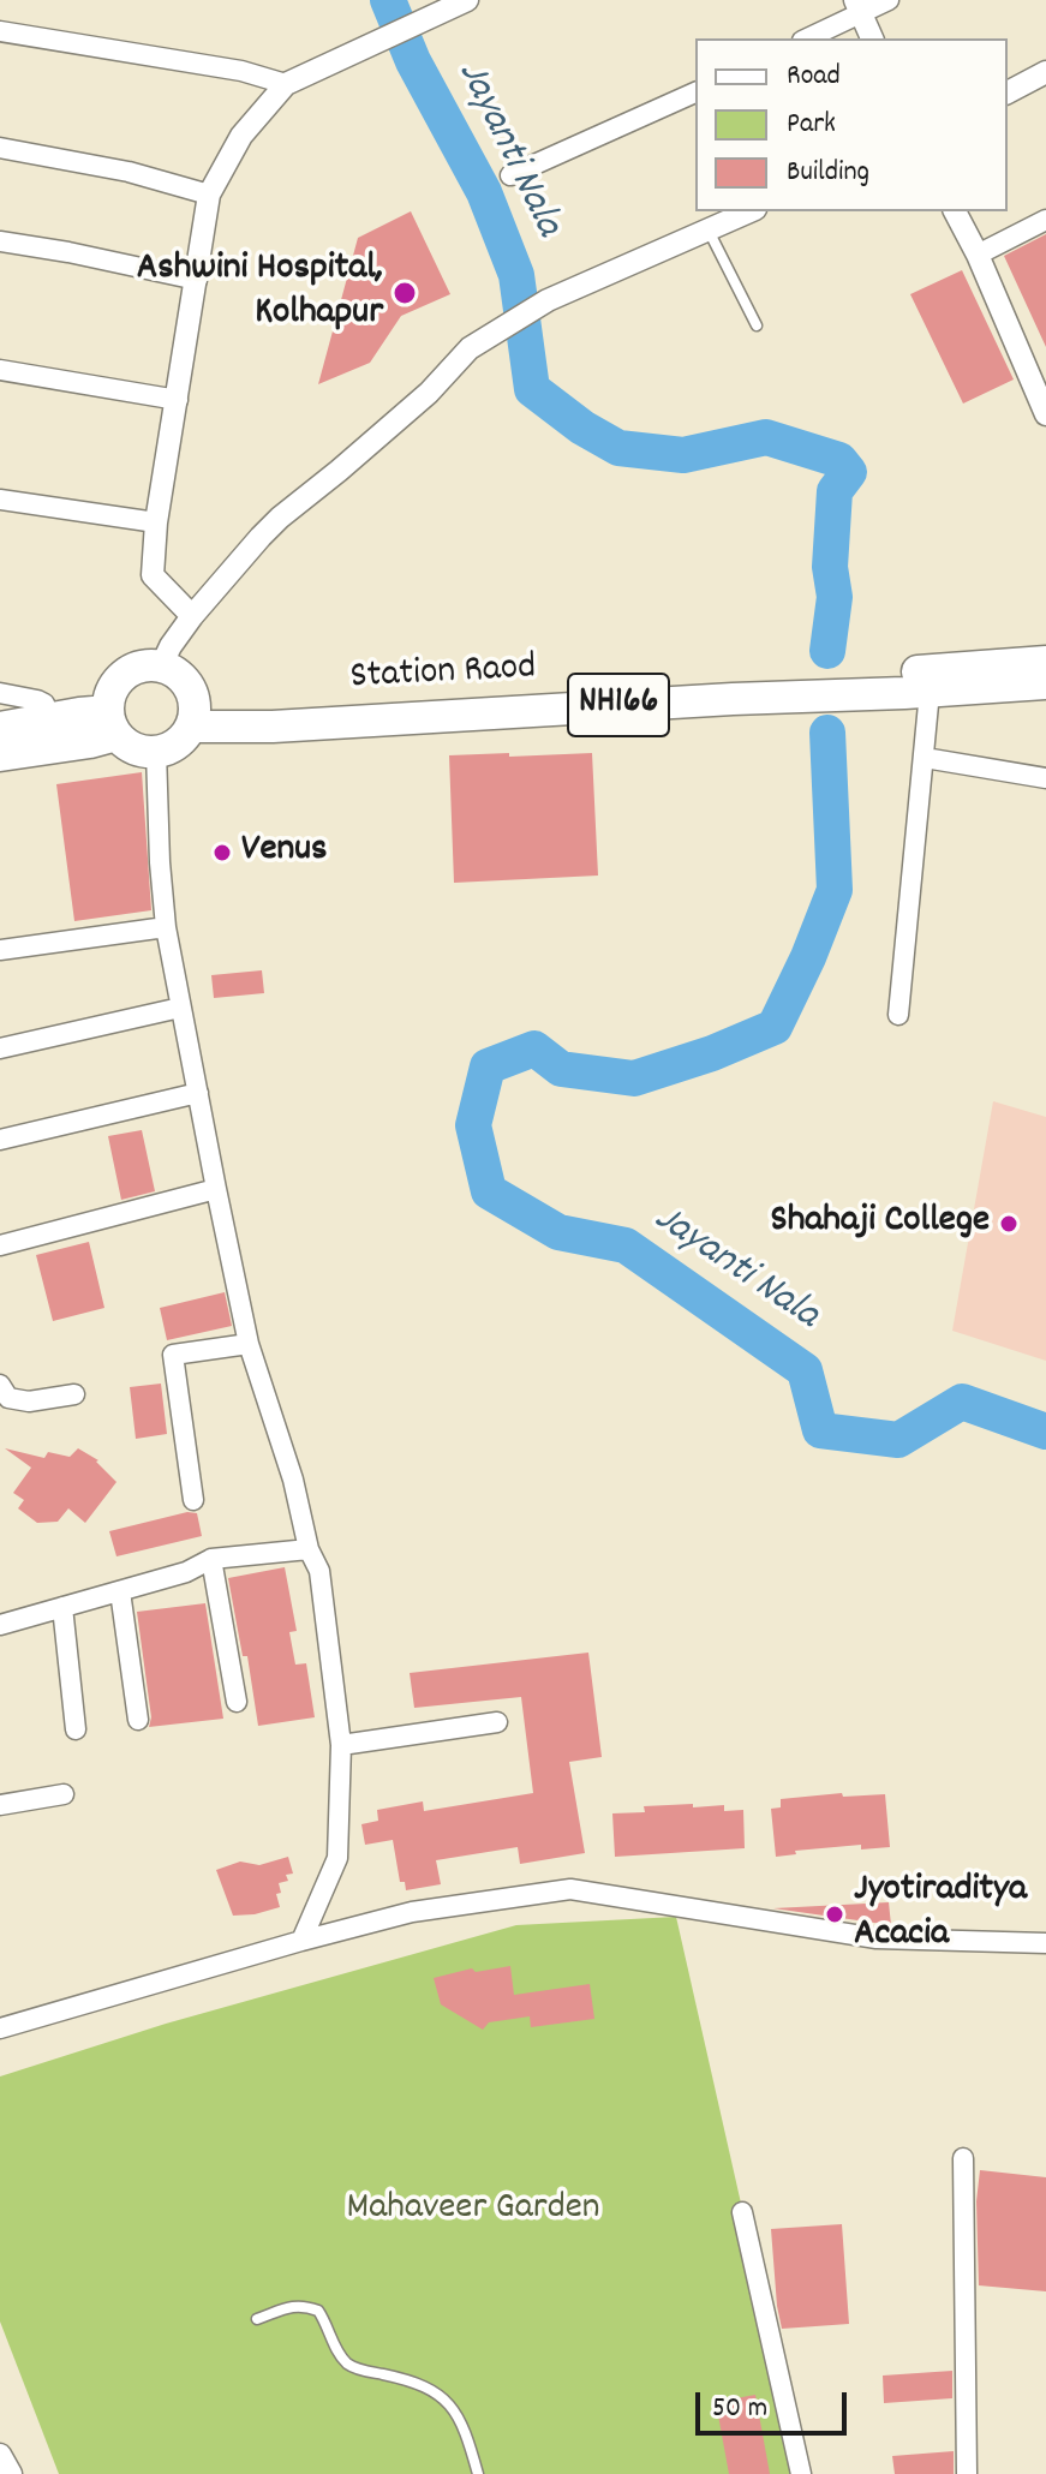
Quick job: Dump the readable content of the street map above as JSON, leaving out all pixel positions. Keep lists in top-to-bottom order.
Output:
{
  "streets": {
    "highway": ["Station Raod", "NH166"]
  },
  "crossings": [
    ["Station Raod", "NH166"]
  ],
  "water": ["Jayanti Nala"],
  "parks": ["Mahaveer Garden"],
  "places": [
    "Ashwini Hospital, Kolhapur",
    "Venus",
    "Shahaji College",
    "Jyotiraditya Acacia"
  ],
  "legend": ["Road", "Park", "Building"],
  "scale_bar": "50 m"
}
